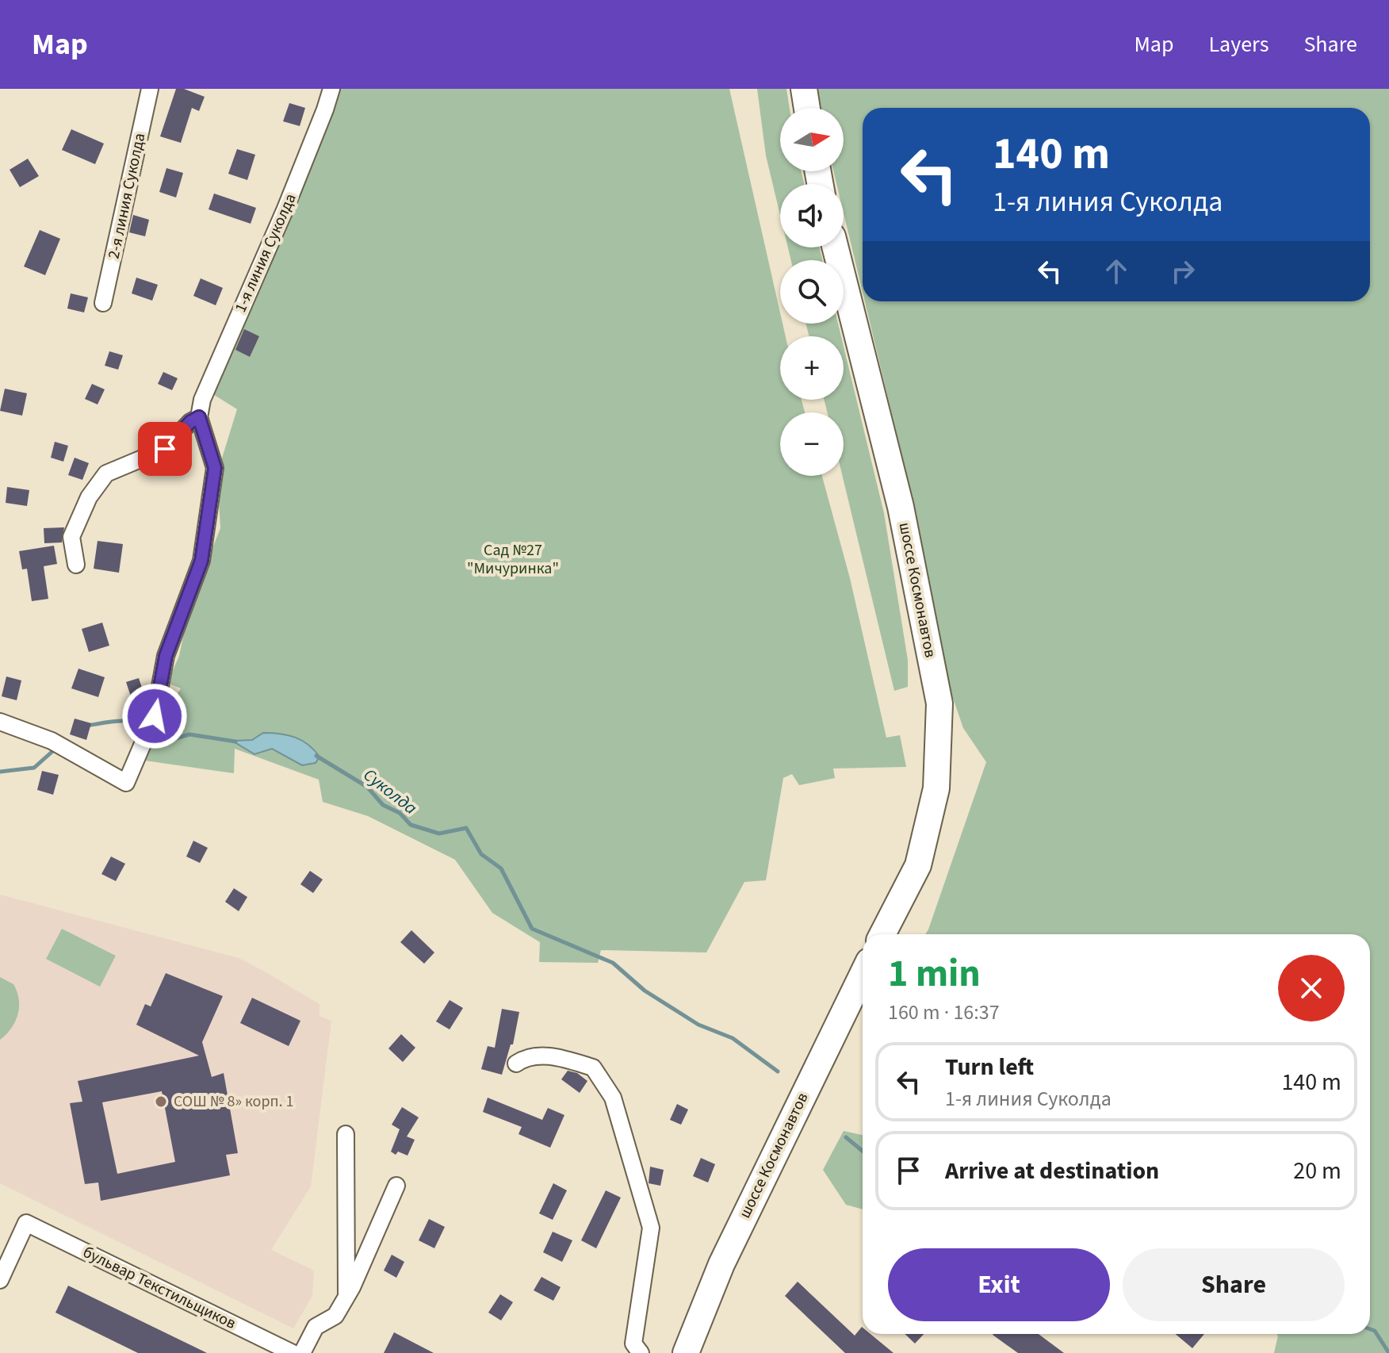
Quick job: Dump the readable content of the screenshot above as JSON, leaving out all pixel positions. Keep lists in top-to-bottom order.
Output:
{
  "streets": {
    "main road": ["шоссе Космонавтов"],
    "street": ["2-я линия Суколда", "1-я линия Суколда", "бульвар Текстильщиков"]
  },
  "water": ["Суколда"],
  "parks": ["Сад №27 \"Мичуринка\""],
  "places": ["СОШ № 8» корп. 1"],
  "north": "right",
  "page": {
    "header": "Map",
    "nav": ["Map", "Layers", "Share"],
    "map_buttons": ["+", "−"],
    "turn": ["140 m", "1-я линия Суколда"],
    "heading": ["1 min", "160 m · 16:37"],
    "list": [
      {
        "name": "Turn left",
        "note": "1-я линия Суколда",
        "value": "140 m"
      },
      {
        "name": "Arrive at destination",
        "value": "20 m"
      }
    ],
    "buttons": ["Exit", "Share"]
  }
}
